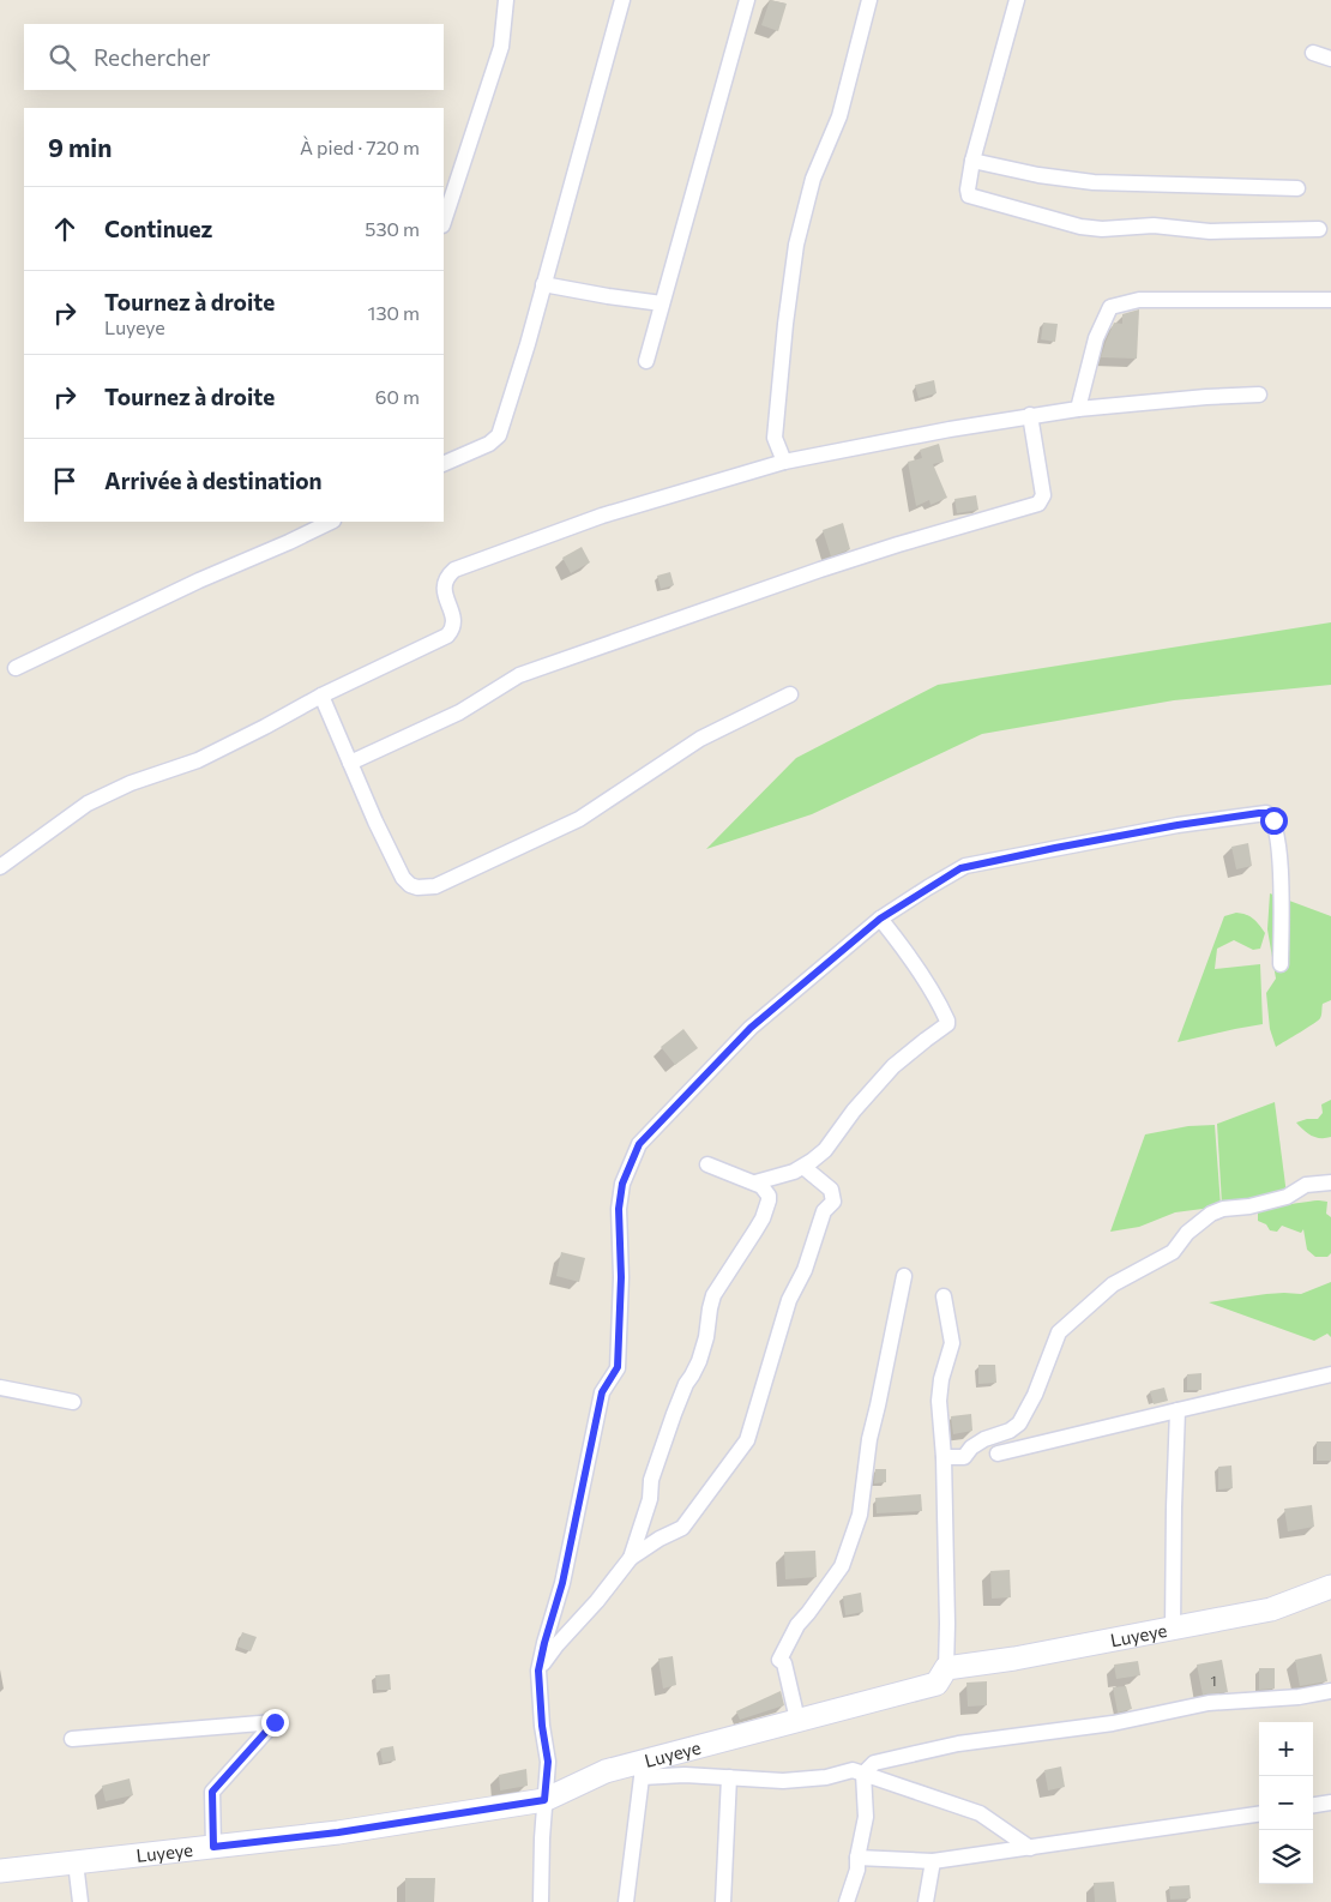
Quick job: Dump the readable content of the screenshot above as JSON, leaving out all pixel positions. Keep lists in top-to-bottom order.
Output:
{
  "streets": {
    "street": ["Luyeye"]
  },
  "house_numbers": ["1"],
  "page": {
    "search": "Rechercher",
    "heading": ["9 min", "À pied · 720 m"],
    "list": [
      ["Continuez", "530 m"],
      ["Tournez à droite", "Luyeye", "130 m"],
      ["Tournez à droite", "60 m"],
      "Arrivée à destination"
    ],
    "map_buttons": ["+", "−"]
  }
}
